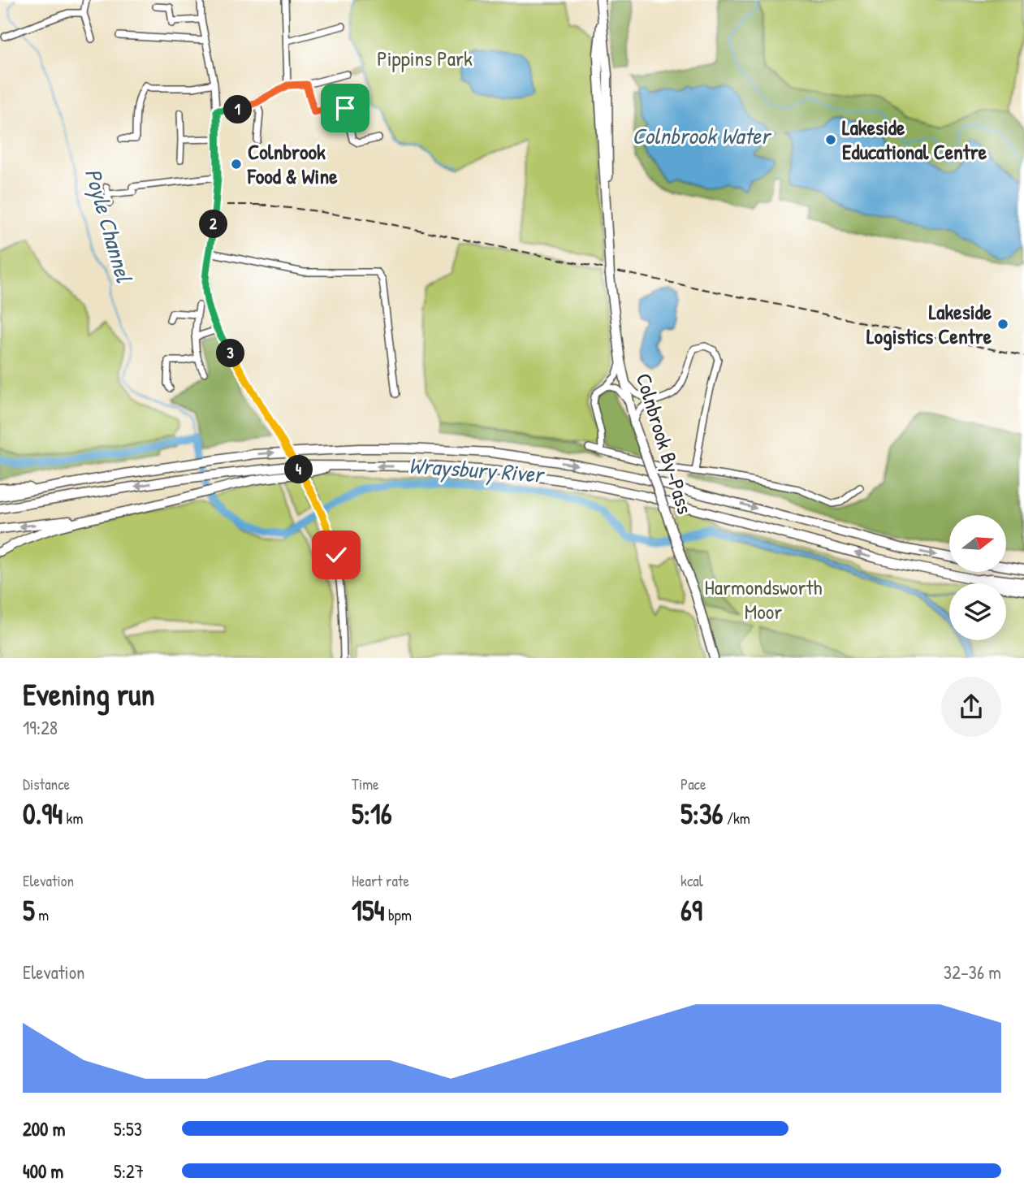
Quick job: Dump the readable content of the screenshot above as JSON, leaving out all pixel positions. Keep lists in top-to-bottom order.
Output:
{
  "streets": {
    "highway": ["Colnbrook By-Pass"]
  },
  "water": ["Colnbrook Water", "Poyle Channel", "Wraysbury River"],
  "parks": ["Pippins Park", "Harmondsworth Moor"],
  "places": ["Lakeside Educational Centre", "Colnbrook Food & Wine", "Lakeside Logistics Centre"],
  "north": "right",
  "page": {
    "pins": [
      "1",
      "2",
      "3",
      "4"
    ],
    "heading": ["Evening run", "19:28"],
    "stats": [
      ["Distance", "0.94 km"],
      ["Time", "5:16"],
      ["Pace", "5:36 /km"],
      ["Elevation", "5 m"],
      ["Heart rate", "154 bpm"],
      ["kcal", "69"]
    ],
    "chart": ["Elevation", "32–36 m"],
    "list": [
      {
        "name": "200 m",
        "note": "5:53"
      },
      {
        "name": "400 m",
        "note": "5:27"
      }
    ]
  }
}
